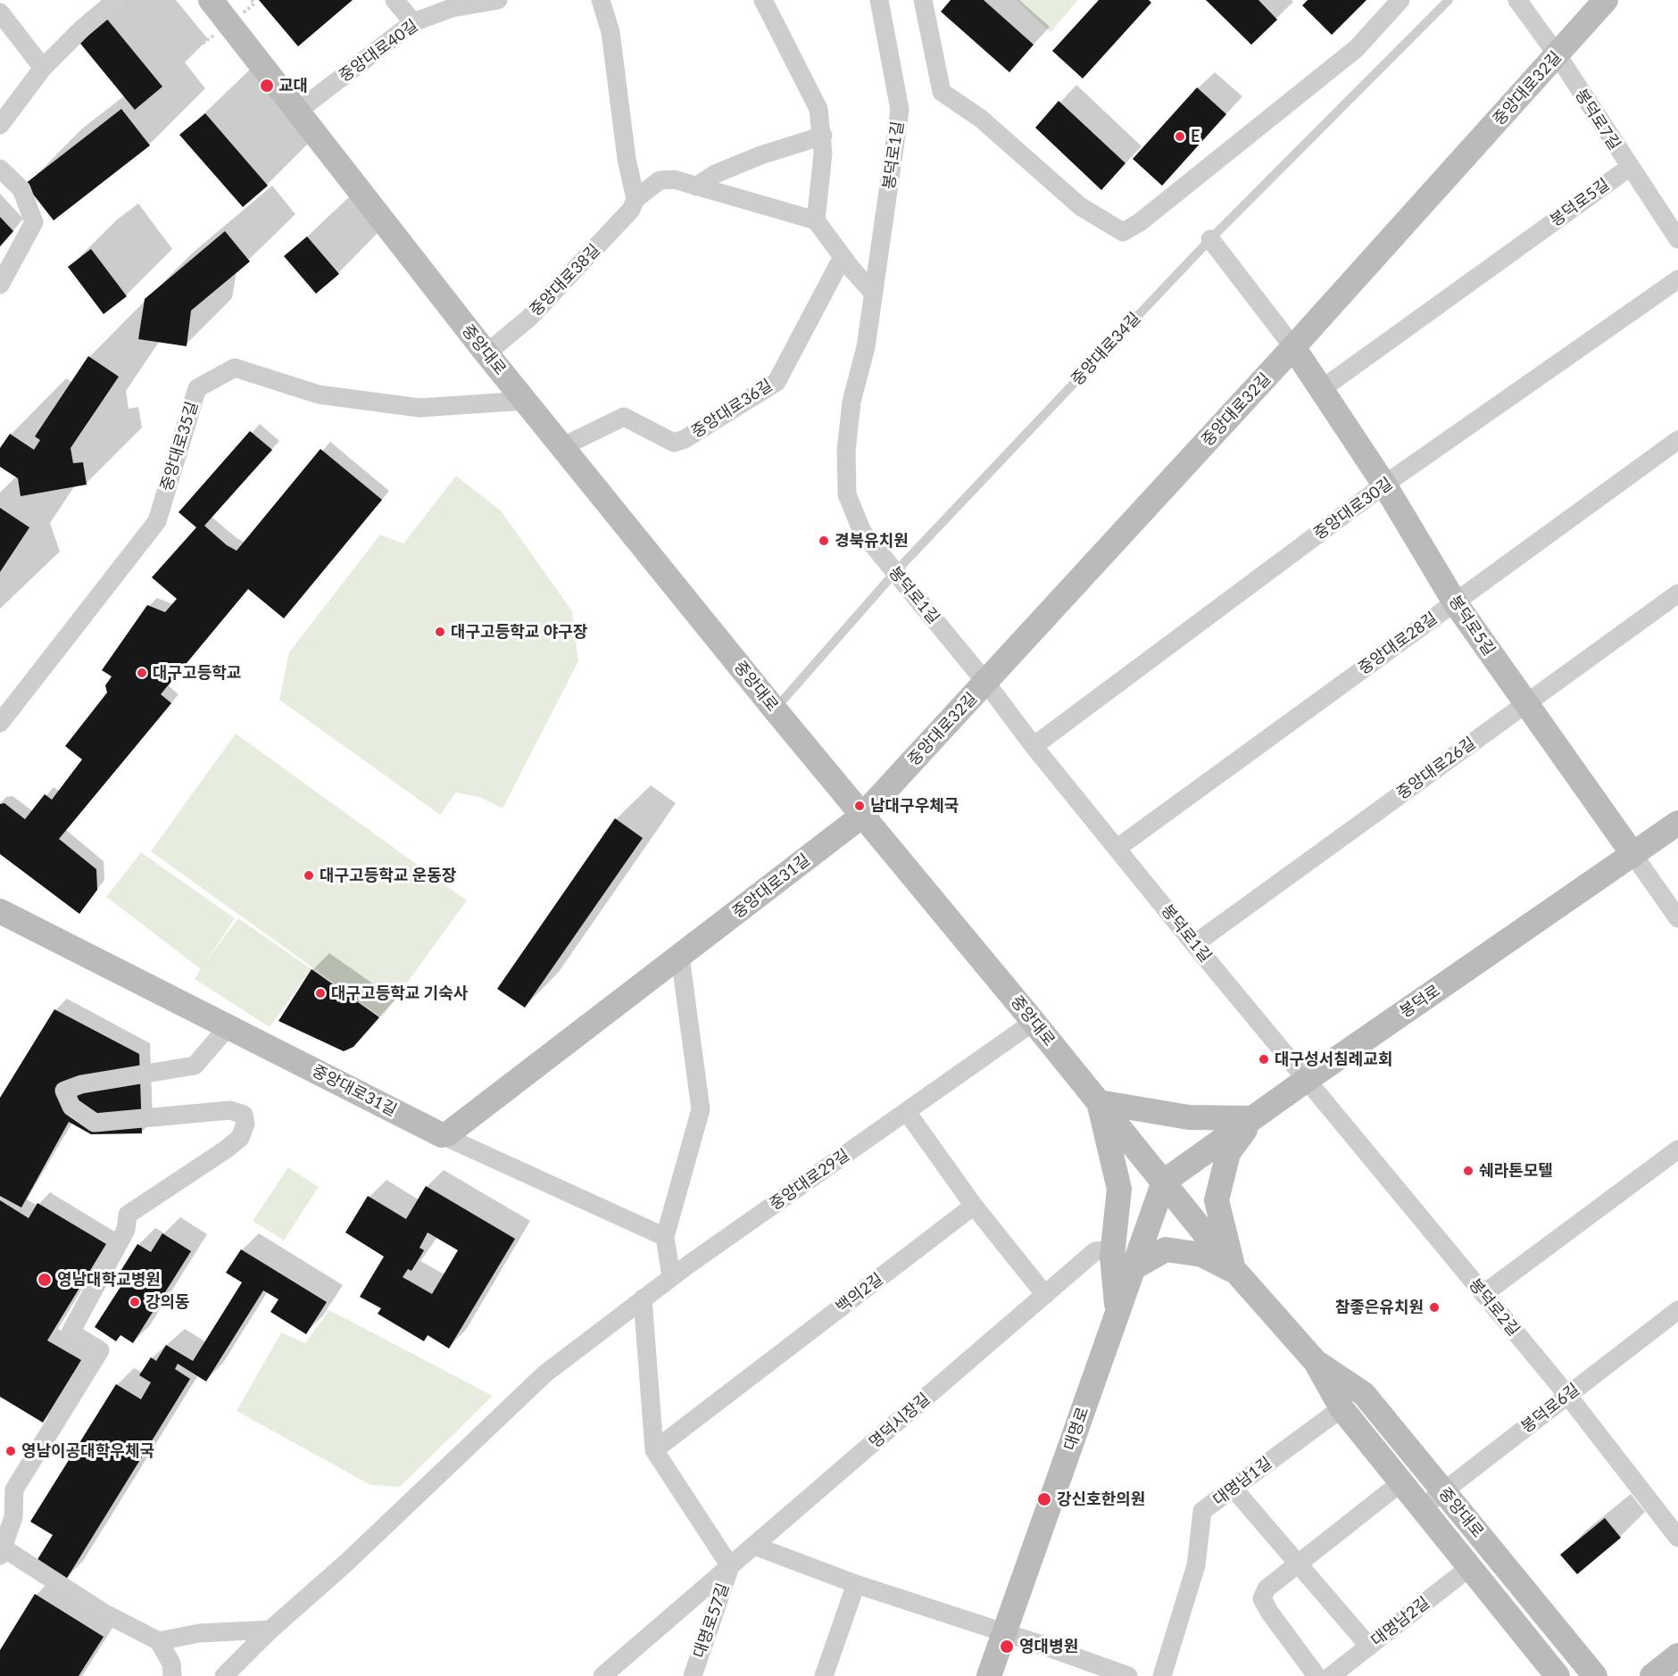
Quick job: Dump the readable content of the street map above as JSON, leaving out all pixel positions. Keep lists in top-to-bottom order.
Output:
{
  "streets": {
    "main road": [
      "중앙대로32길",
      "봉덕로5길",
      "중앙대로",
      "중앙대로31길",
      "봉덕로",
      "대명로"
    ],
    "street": [
      "중앙대로40길",
      "봉덕로7길",
      "봉덕로1길",
      "중앙대로38길",
      "중앙대로36길",
      "중앙대로35길",
      "중앙대로30길",
      "중앙대로28길",
      "중앙대로26길",
      "중앙대로29길",
      "백의2길",
      "봉덕로2길",
      "봉덕로6길",
      "명덕시장길",
      "대명남1길",
      "대명로57길",
      "대명남2길"
    ],
    "lane": ["중앙대로34길"]
  },
  "crossings": [
    ["중앙대로40길", "중앙대로"],
    ["중앙대로32길", "봉덕로7길"],
    ["중앙대로32길", "봉덕로1길"],
    ["중앙대로32길", "봉덕로5길"],
    ["중앙대로32길", "중앙대로"],
    ["중앙대로32길", "중앙대로31길"],
    ["봉덕로7길", "봉덕로5길"],
    ["봉덕로1길", "중앙대로34길"],
    ["봉덕로1길", "중앙대로30길"],
    ["봉덕로1길", "중앙대로28길"],
    ["봉덕로1길", "중앙대로26길"],
    ["봉덕로1길", "봉덕로"],
    ["봉덕로1길", "봉덕로2길"],
    ["봉덕로5길", "중앙대로34길"],
    ["봉덕로5길", "중앙대로30길"],
    ["봉덕로5길", "중앙대로28길"],
    ["봉덕로5길", "중앙대로26길"],
    ["봉덕로5길", "봉덕로"],
    ["중앙대로38길", "중앙대로"],
    ["중앙대로34길", "중앙대로"],
    ["중앙대로", "중앙대로36길"],
    ["중앙대로", "중앙대로35길"],
    ["중앙대로", "중앙대로31길"],
    ["중앙대로", "봉덕로"],
    ["중앙대로", "중앙대로29길"],
    ["중앙대로", "봉덕로6길"],
    ["중앙대로", "대명로"],
    ["중앙대로", "대명남1길"],
    ["중앙대로", "대명남2길"],
    ["봉덕로", "봉덕로2길"],
    ["봉덕로", "대명로"],
    ["봉덕로2길", "봉덕로6길"],
    ["명덕시장길", "대명로57길"]
  ],
  "places": [
    "교대",
    "E",
    "경북유치원",
    "대구고등학교 야구장",
    "대구고등학교",
    "남대구우체국",
    "대구고등학교 운동장",
    "대구고등학교 기숙사",
    "대구성서침례교회",
    "쉐라톤모텔",
    "영남대학교병원",
    "강의동",
    "참좋은유치원",
    "영남이공대학우체국",
    "강신호한의원",
    "영대병원"
  ]
}
